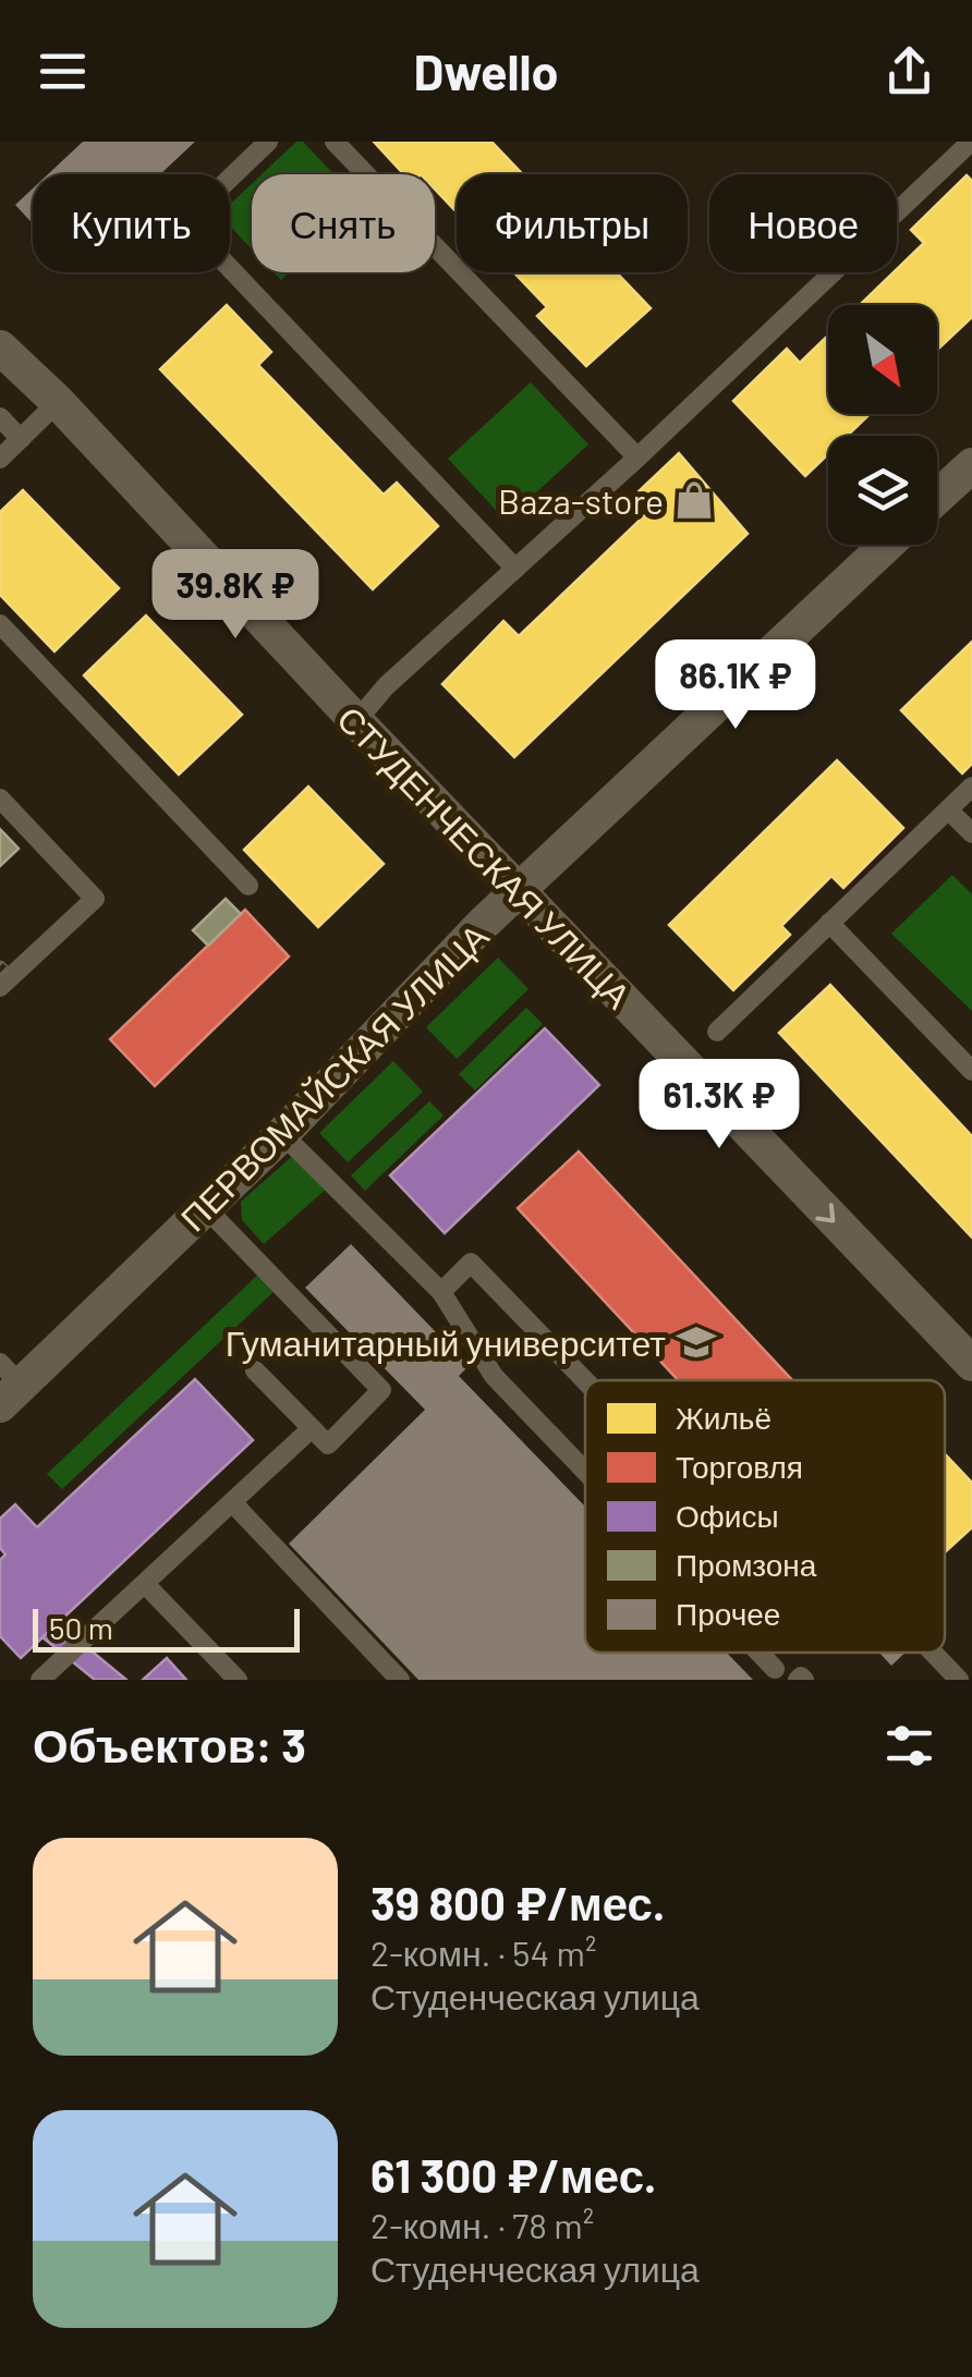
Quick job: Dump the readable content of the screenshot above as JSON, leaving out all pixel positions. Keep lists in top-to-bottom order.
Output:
{
  "streets": {
    "street": ["СТУДЕНЧЕСКАЯ УЛИЦА", "ПЕРВОМАЙСКАЯ УЛИЦА"]
  },
  "crossings": [
    ["СТУДЕНЧЕСКАЯ УЛИЦА", "ПЕРВОМАЙСКАЯ УЛИЦА"]
  ],
  "one_way": ["СТУДЕНЧЕСКАЯ УЛИЦА"],
  "places": {
    "shop": ["Baza-store"],
    "school or university": ["Гуманитарный университет"]
  },
  "legend": [
    "Жильё",
    "Торговля",
    "Офисы",
    "Промзона",
    "Прочее"
  ],
  "scale_bar": "50 m",
  "north": "bottom right",
  "page": {
    "header": "Dwello",
    "chip": [
      "Купить",
      "Снять",
      "Фильтры",
      "Новое"
    ],
    "price": ["39.8K ₽", "86.1K ₽", "61.3K ₽"],
    "scale": "50 m",
    "heading": "Объектов: 3",
    "list": [
      {
        "name": "39 800 ₽/мес.",
        "note": "2-комн. · 54 m² · Студенческая улица"
      },
      {
        "name": "61 300 ₽/мес.",
        "note": "2-комн. · 78 m² · Студенческая улица"
      }
    ]
  }
}
